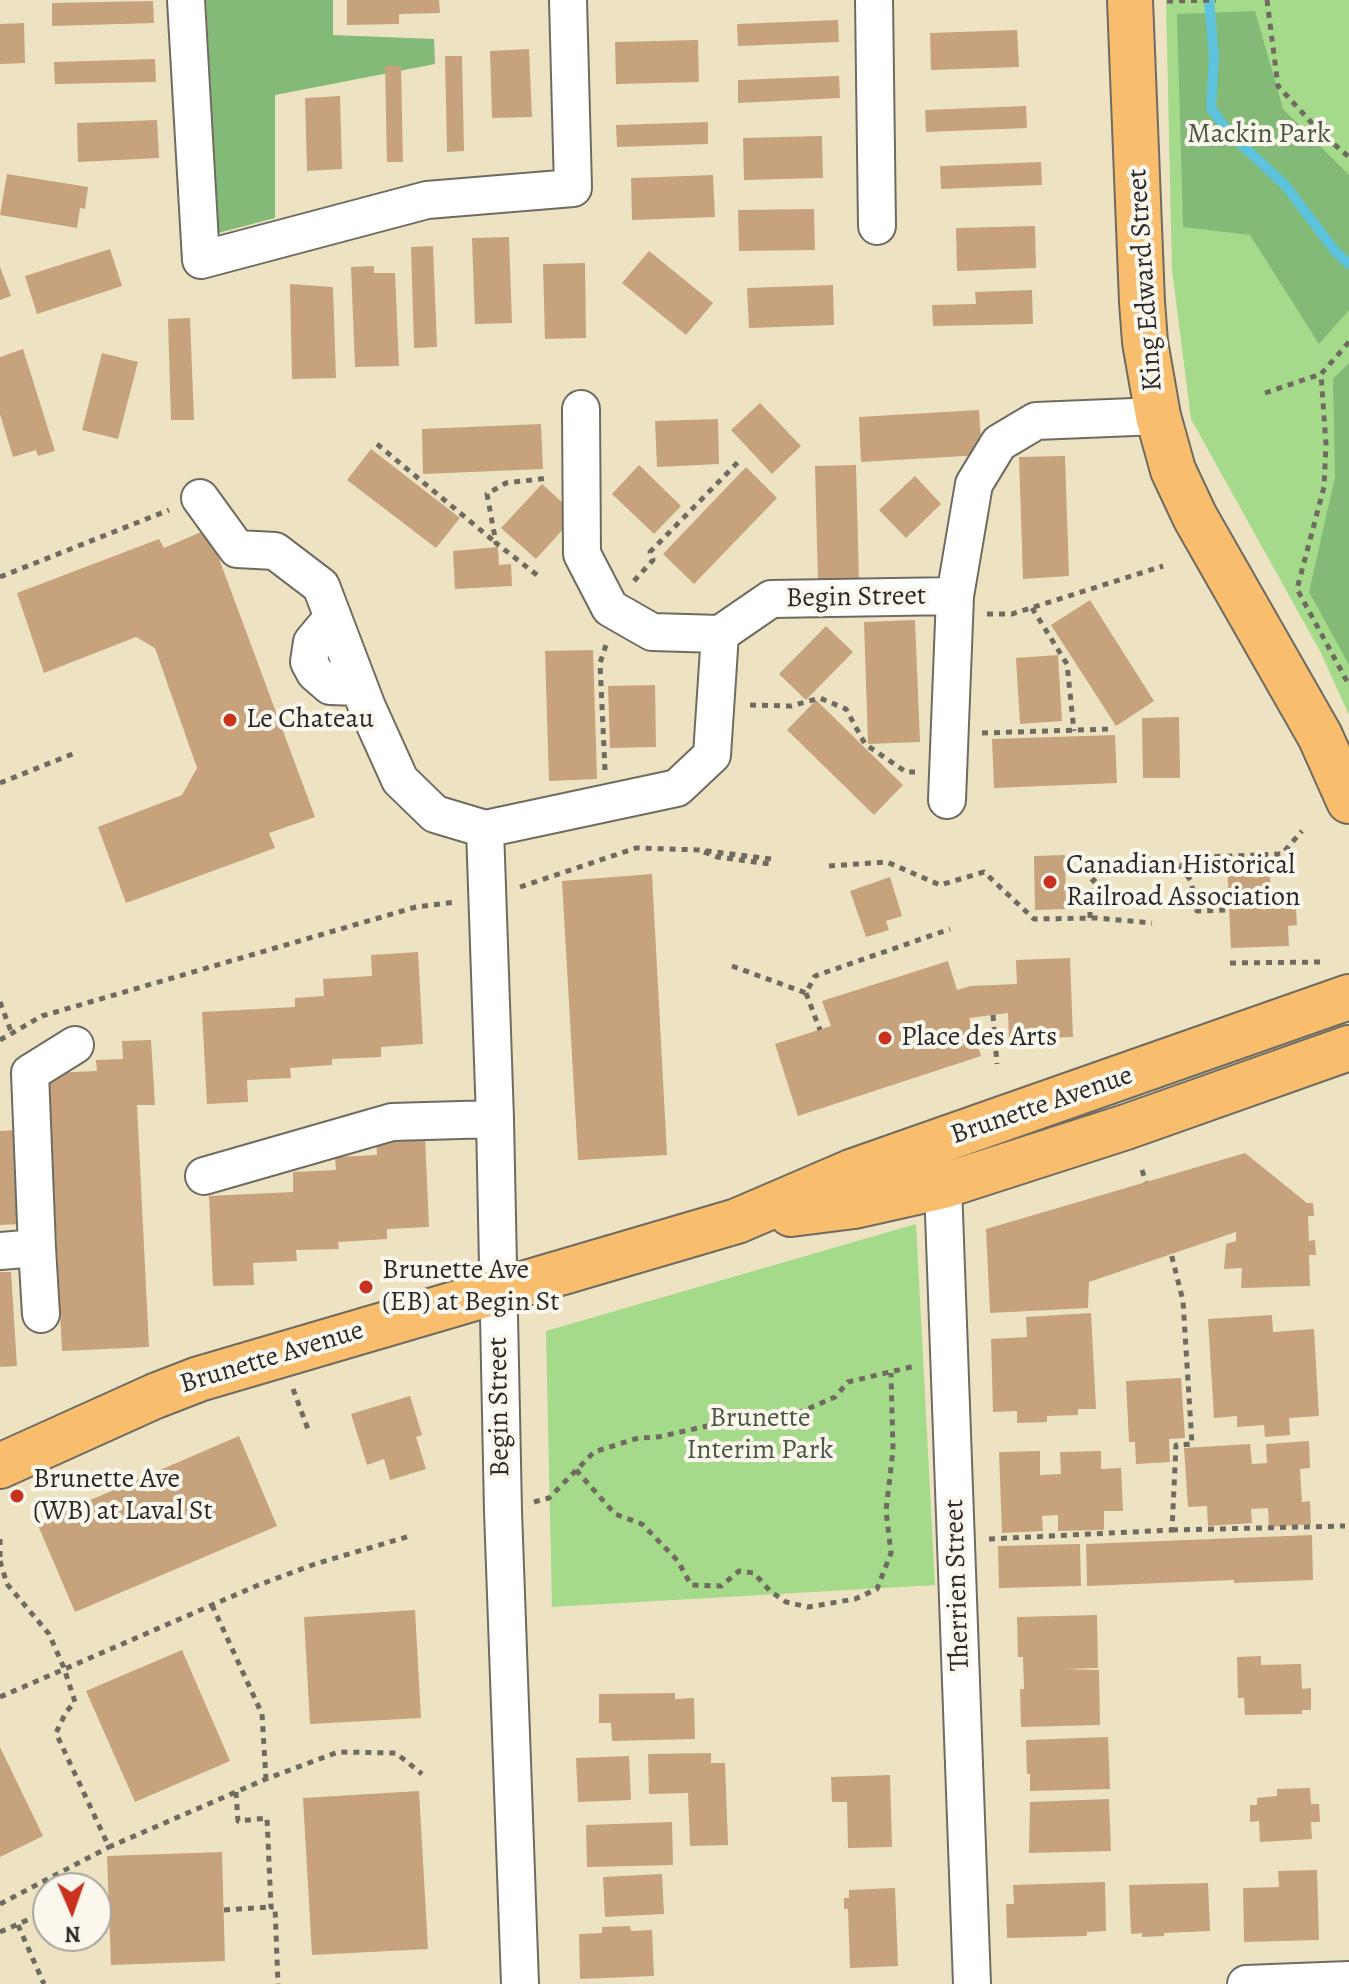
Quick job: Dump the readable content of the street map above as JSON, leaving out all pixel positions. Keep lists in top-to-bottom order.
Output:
{
  "streets": {
    "main road": ["King Edward Street", "Brunette Avenue"],
    "street": ["Begin Street", "Therrien Street"]
  },
  "crossings": [
    ["King Edward Street", "Begin Street"],
    ["Begin Street", "Brunette Avenue"],
    ["Brunette Avenue", "Therrien Street"]
  ],
  "parks": ["Mackin Park", "Brunette Interim Park"],
  "places": [
    "Le Chateau",
    "Canadian Historical Railroad Association",
    "Place des Arts",
    "Brunette Ave (EB) at Begin St",
    "Brunette Ave (WB) at Laval St"
  ],
  "north": "bottom"
}
